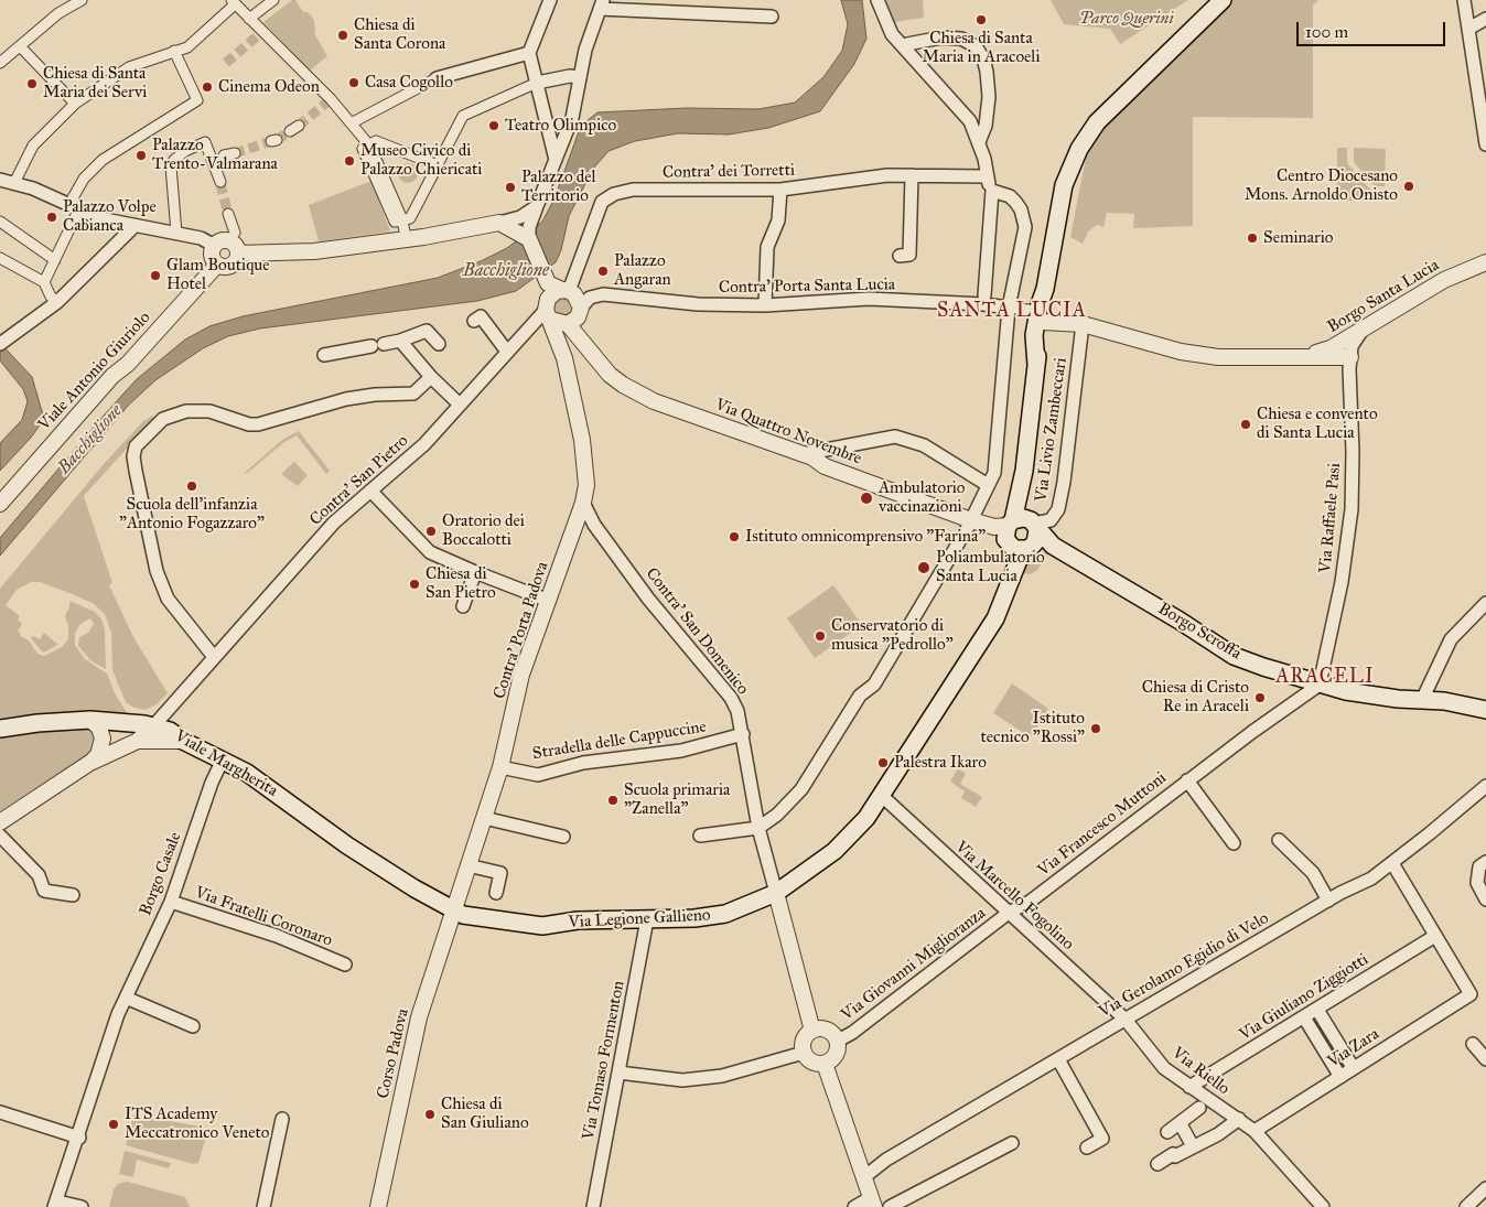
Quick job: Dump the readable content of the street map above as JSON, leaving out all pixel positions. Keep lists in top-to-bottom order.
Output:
{
  "streets": {
    "main road": ["Borgo Scroffa", "Viale Margherita", "Via Legione Gallieno"],
    "street": [
      "Contra' dei Torretti",
      "Contra' Porta Santa Lucia",
      "Borgo Santa Lucia",
      "Viale Antonio Giuriolo",
      "Via Livio Zambeccari",
      "Via Quattro Novembre",
      "Contra' San Pietro",
      "Via Raffaele Pasi",
      "Contra' Porta Padova",
      "Contra' San Domenico",
      "Stradella delle Cappuccine",
      "Via Francesco Muttoni",
      "Borgo Casale",
      "Via Marcello Fogolino",
      "Via Fratelli Coronaro",
      "Via Giovanni Miglioranza",
      "Via Gerolamo Egidio di Velo",
      "Via Giuliano Ziggiotti",
      "Via Zara",
      "Corso Padova",
      "Via Tomaso Formenton",
      "Via Riello"
    ]
  },
  "crossings": [
    ["Contra' dei Torretti", "Via Quattro Novembre"],
    ["Contra' dei Torretti", "Contra' San Pietro"],
    ["Contra' dei Torretti", "Contra' Porta Padova"],
    ["Contra' Porta Santa Lucia", "Borgo Santa Lucia"],
    ["Contra' Porta Santa Lucia", "Via Quattro Novembre"],
    ["Borgo Santa Lucia", "Via Livio Zambeccari"],
    ["Borgo Santa Lucia", "Via Raffaele Pasi"],
    ["Via Livio Zambeccari", "Borgo Scroffa"],
    ["Via Livio Zambeccari", "Via Legione Gallieno"],
    ["Via Quattro Novembre", "Contra' San Pietro"],
    ["Via Quattro Novembre", "Contra' Porta Padova"],
    ["Via Quattro Novembre", "Via Legione Gallieno"],
    ["Contra' San Pietro", "Contra' Porta Padova"],
    ["Contra' San Pietro", "Viale Margherita"],
    ["Via Raffaele Pasi", "Borgo Scroffa"],
    ["Via Raffaele Pasi", "Via Francesco Muttoni"],
    ["Contra' Porta Padova", "Contra' San Domenico"],
    ["Contra' Porta Padova", "Stradella delle Cappuccine"],
    ["Contra' Porta Padova", "Viale Margherita"],
    ["Contra' Porta Padova", "Via Legione Gallieno"],
    ["Contra' Porta Padova", "Corso Padova"],
    ["Contra' San Domenico", "Stradella delle Cappuccine"],
    ["Contra' San Domenico", "Via Legione Gallieno"],
    ["Borgo Scroffa", "Via Francesco Muttoni"],
    ["Borgo Scroffa", "Via Legione Gallieno"],
    ["Viale Margherita", "Borgo Casale"],
    ["Viale Margherita", "Via Legione Gallieno"],
    ["Viale Margherita", "Corso Padova"],
    ["Via Francesco Muttoni", "Via Marcello Fogolino"],
    ["Via Francesco Muttoni", "Via Giovanni Miglioranza"],
    ["Borgo Casale", "Via Fratelli Coronaro"],
    ["Via Marcello Fogolino", "Via Legione Gallieno"],
    ["Via Marcello Fogolino", "Via Giovanni Miglioranza"],
    ["Via Marcello Fogolino", "Via Gerolamo Egidio di Velo"],
    ["Via Marcello Fogolino", "Via Riello"],
    ["Via Legione Gallieno", "Corso Padova"],
    ["Via Legione Gallieno", "Via Tomaso Formenton"],
    ["Via Gerolamo Egidio di Velo", "Via Riello"],
    ["Via Giuliano Ziggiotti", "Via Zara"],
    ["Via Giuliano Ziggiotti", "Via Riello"],
    ["Via Zara", "Via Riello"]
  ],
  "districts": ["SANTA LUCIA", "ARACELI"],
  "water": ["Bacchiglione"],
  "parks": ["Parco Querini"],
  "places": [
    "Chiesa di Santa Maria in Aracoeli",
    "Chiesa di Santa Corona",
    "Casa Cogollo",
    "Chiesa di Santa Maria dei Servi",
    "Cinema Odeon",
    "Teatro Olimpico",
    "Palazzo Trento-Valmarana",
    "Museo Civico di Palazzo Chiericati",
    "Centro Diocesano Mons. Arnoldo Onisto",
    "Palazzo del Territorio",
    "Palazzo Volpe Cabianca",
    "Seminario",
    "Palazzo Angaran",
    "Glam Boutique Hotel",
    "Chiesa e convento di Santa Lucia",
    "Scuola dell'infanzia \"Antonio Fogazzaro\"",
    "Ambulatorio vaccinazioni",
    "Oratorio dei Boccalotti",
    "Istituto omnicomprensivo \"Farina\"",
    "Poliambulatorio Santa Lucia",
    "Chiesa di San Pietro",
    "Conservatorio di musica \"Pedrollo\"",
    "Chiesa di Cristo Re in Araceli",
    "Istituto tecnico \"Rossi\"",
    "Palestra Ikaro",
    "Scuola primaria \"Zanella\"",
    "Chiesa di San Giuliano",
    "ITS Academy Meccatronico Veneto"
  ],
  "scale_bar": "100 m"
}
